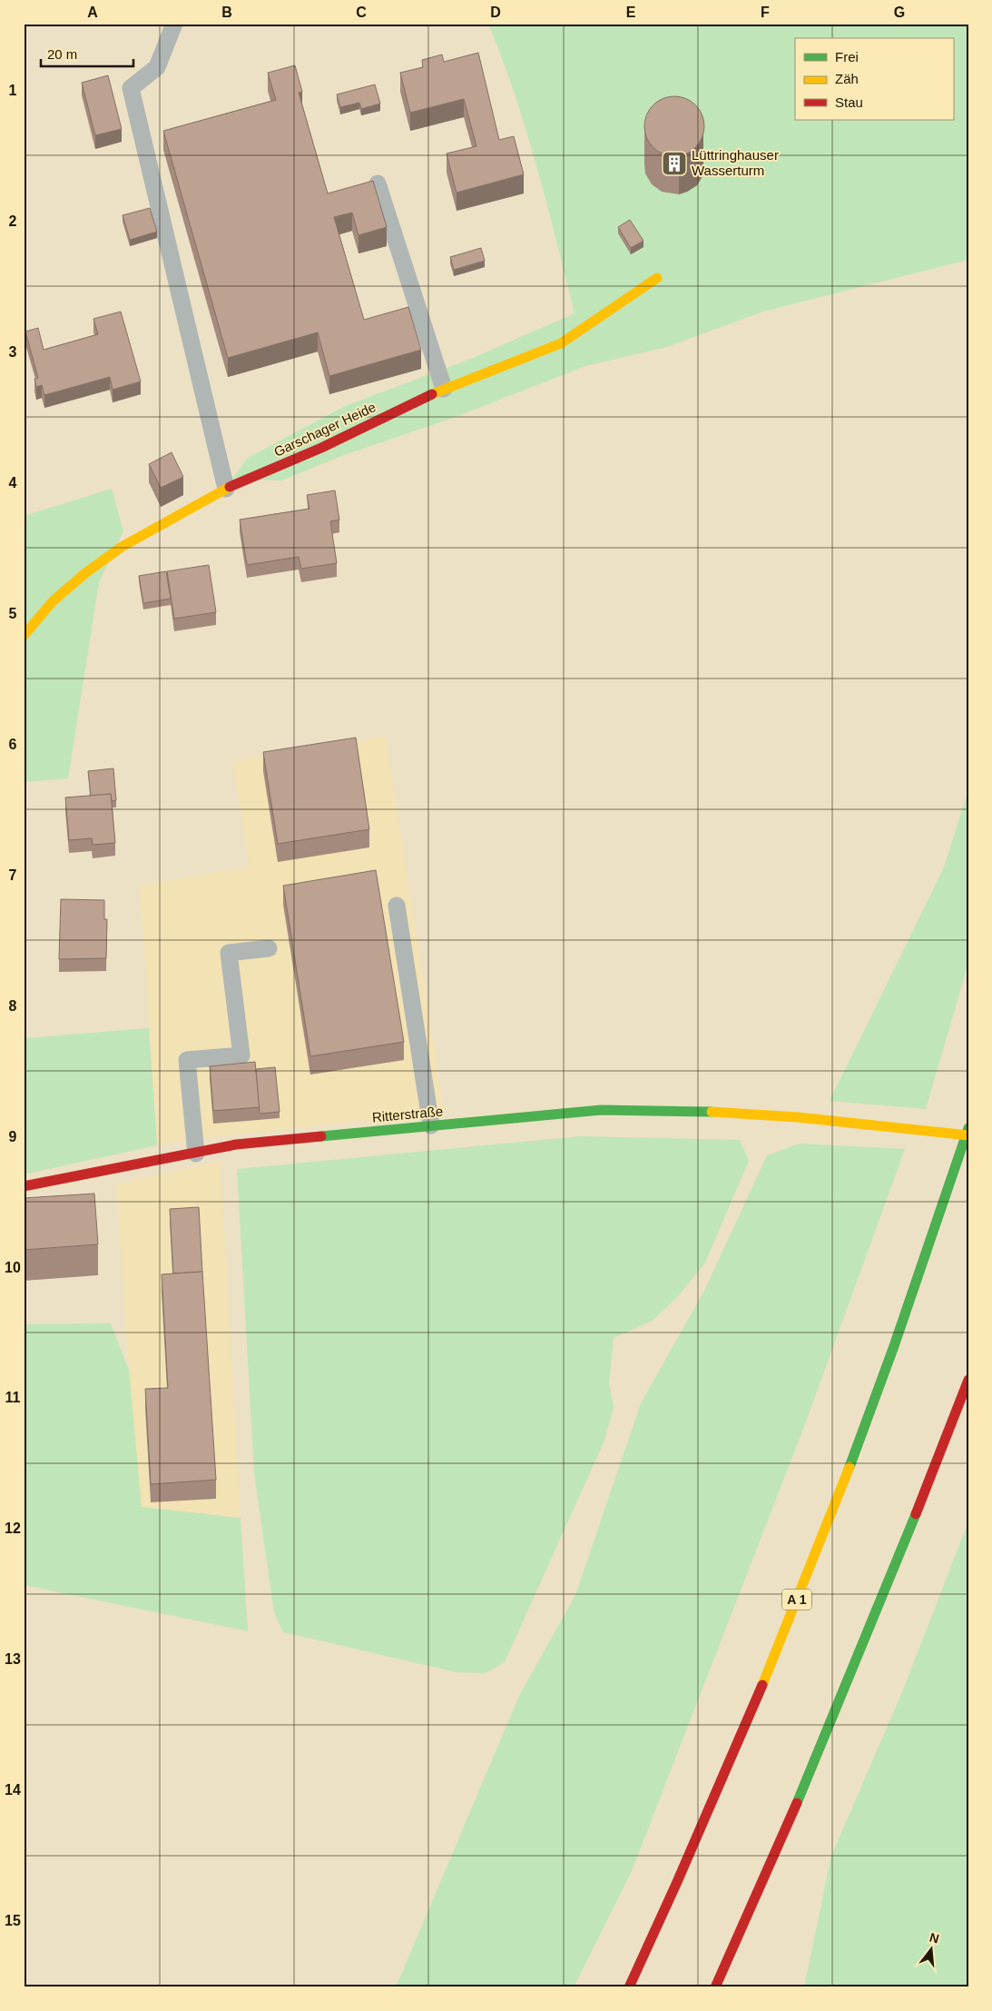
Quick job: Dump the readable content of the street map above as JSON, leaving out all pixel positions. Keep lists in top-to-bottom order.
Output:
{
  "streets": {
    "main road": ["Garschager Heide", "Ritterstraße", "A 1"]
  },
  "places": {
    "building": ["Lüttringhauser Wasserturm"]
  },
  "legend": ["Frei", "Zäh", "Stau"],
  "scale_bar": "20 m",
  "north": "top",
  "grid": {
    "columns": [
      "A",
      "B",
      "C",
      "D",
      "E",
      "F",
      "G"
    ],
    "rows": [
      "1",
      "2",
      "3",
      "4",
      "5",
      "6",
      "7",
      "8",
      "9",
      "10",
      "11",
      "12",
      "13",
      "14",
      "15"
    ]
  }
}
